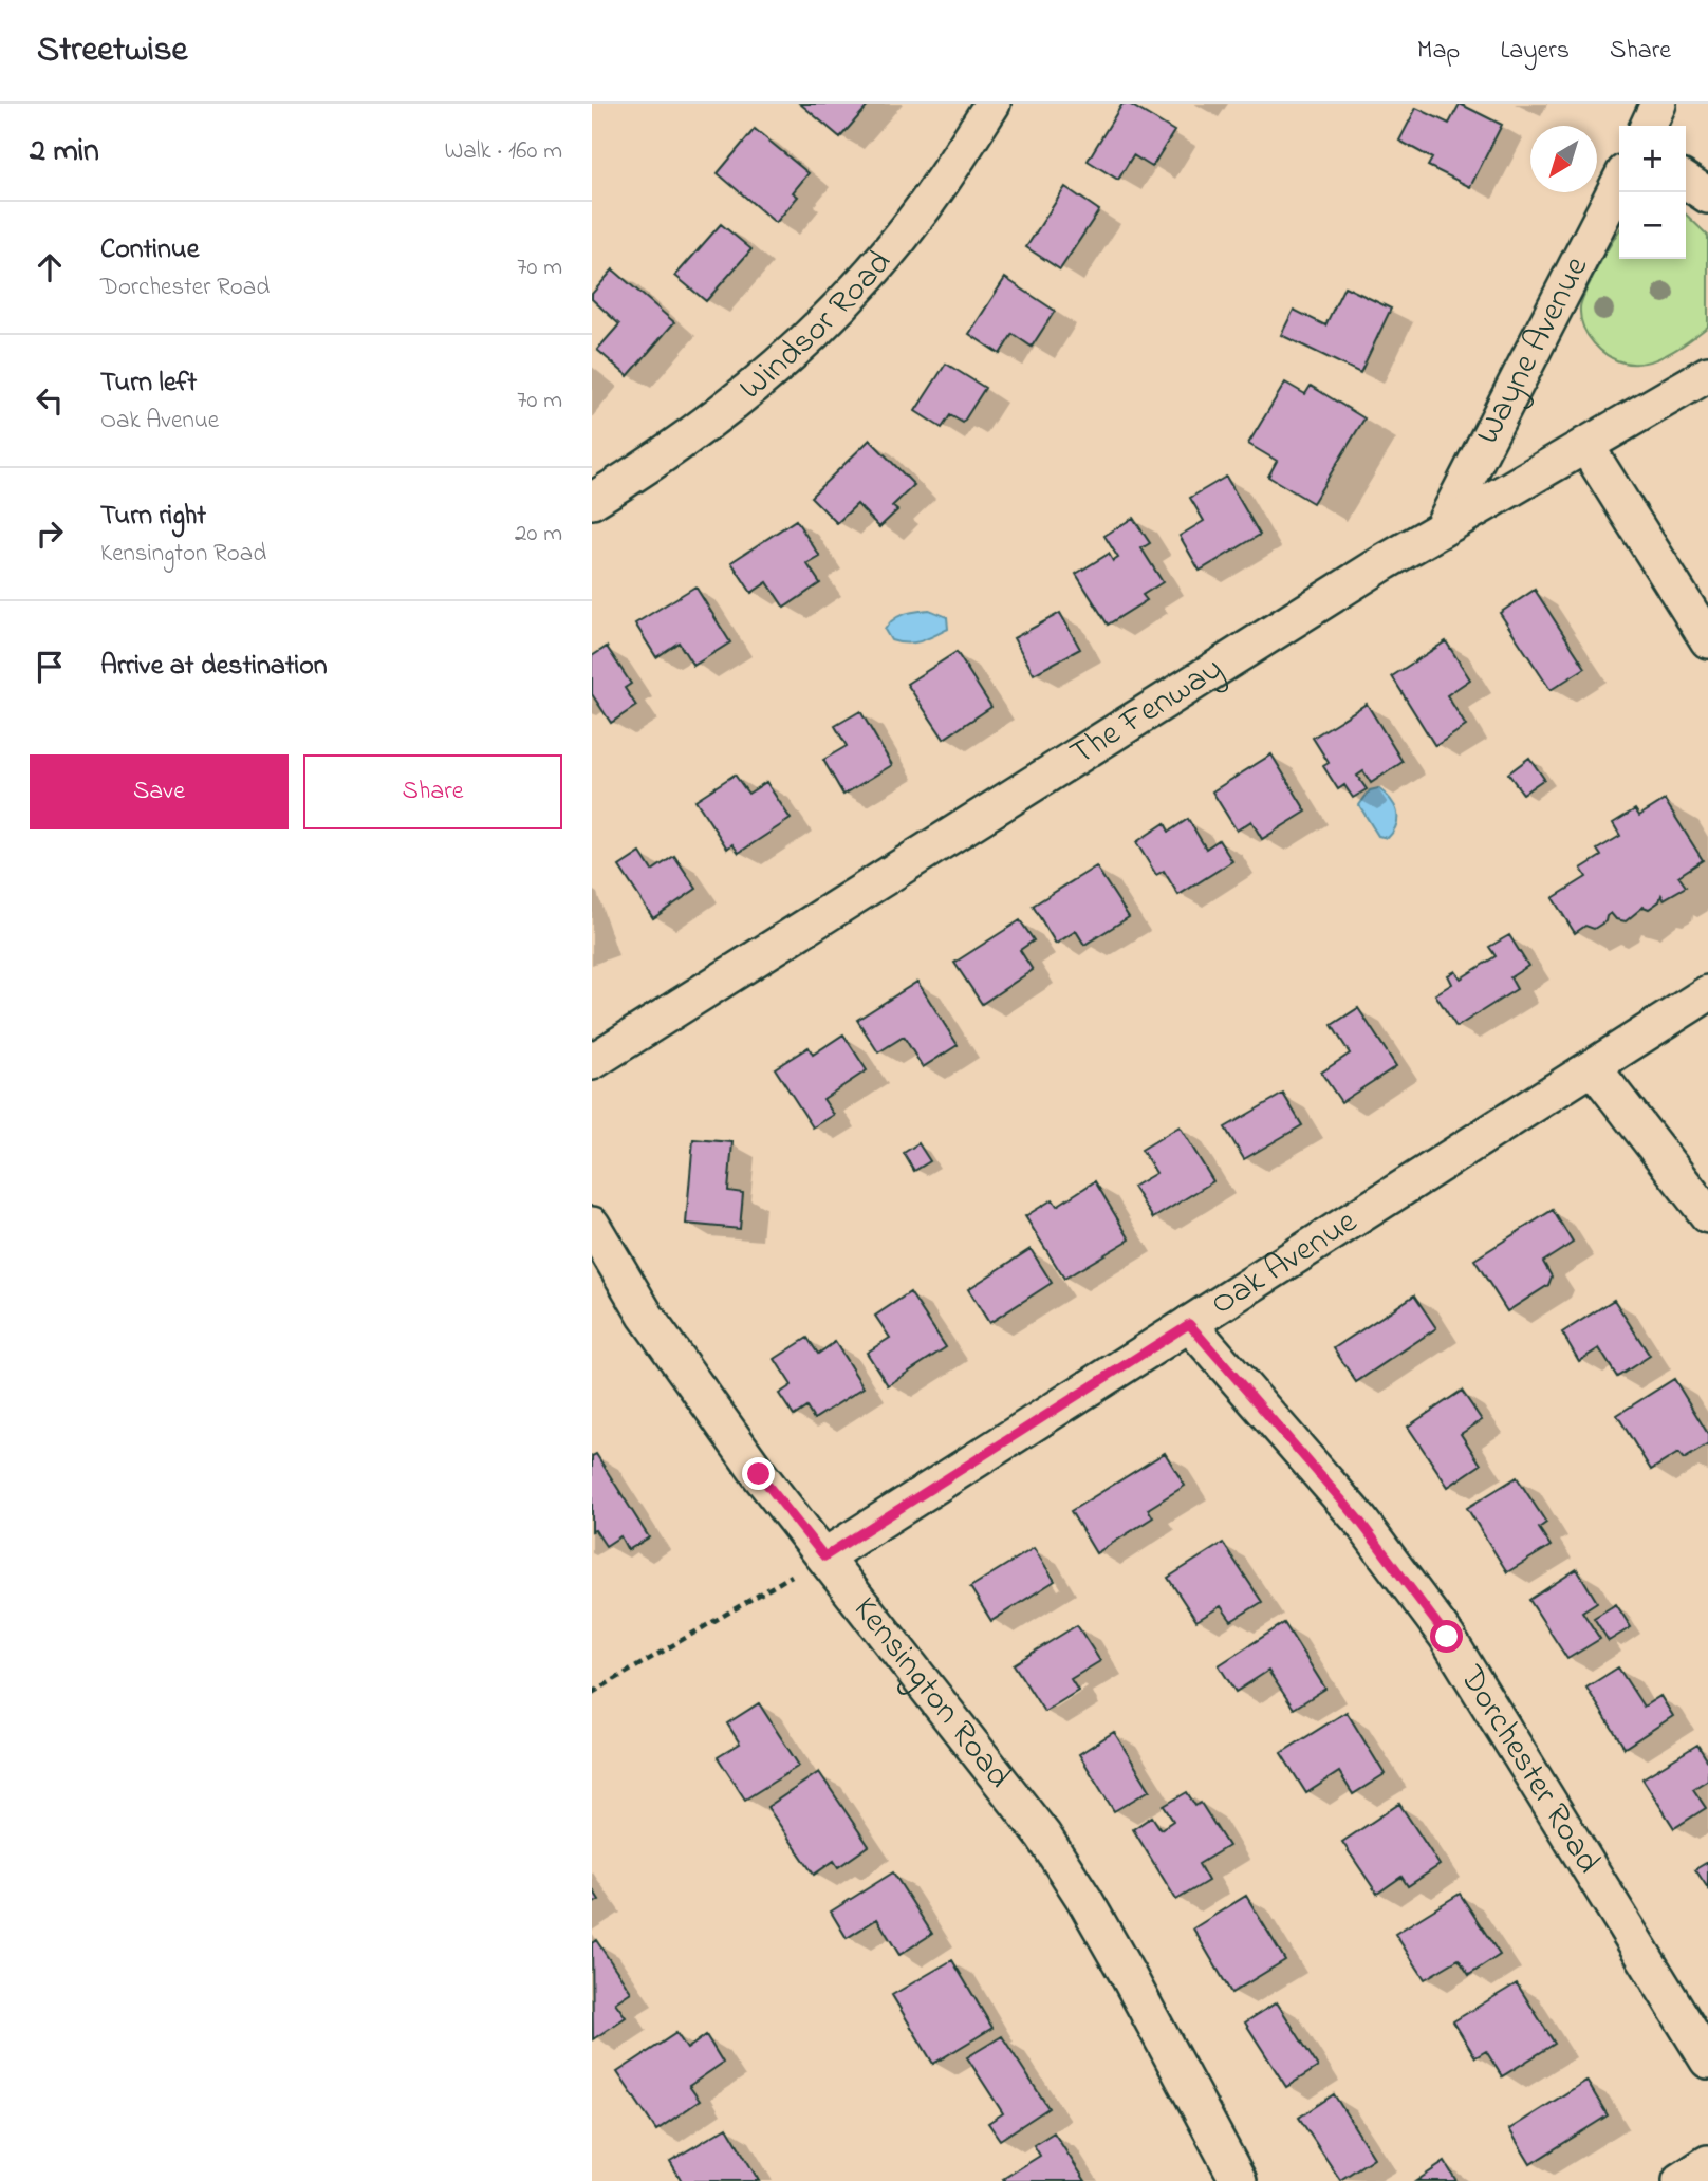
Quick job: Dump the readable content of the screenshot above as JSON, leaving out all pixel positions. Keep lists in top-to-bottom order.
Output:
{
  "streets": {
    "street": [
      "Windsor Road",
      "Wayne Avenue",
      "The Fenway",
      "Oak Avenue",
      "Kensington Road",
      "Dorchester Road"
    ]
  },
  "crossings": [
    ["Wayne Avenue", "The Fenway"],
    ["Oak Avenue", "Kensington Road"],
    ["Oak Avenue", "Dorchester Road"]
  ],
  "north": "bottom left",
  "page": {
    "header": "Streetwise",
    "nav": ["Map", "Layers", "Share"],
    "heading": ["2 min", "Walk · 160 m"],
    "map_buttons": ["+", "−"],
    "list": [
      ["Continue", "Dorchester Road", "70 m"],
      ["Turn left", "Oak Avenue", "70 m"],
      ["Turn right", "Kensington Road", "20 m"],
      "Arrive at destination"
    ],
    "buttons": ["Save", "Share"]
  }
}
